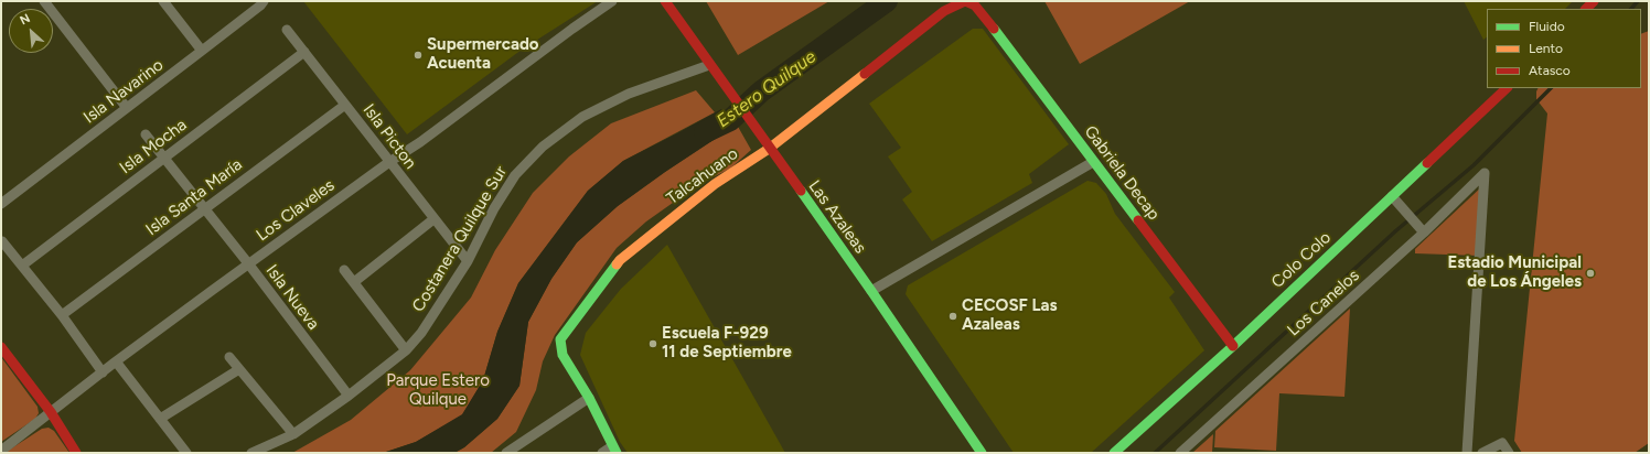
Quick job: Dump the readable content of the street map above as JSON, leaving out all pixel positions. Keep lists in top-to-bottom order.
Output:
{
  "streets": {
    "main road": [
      "Gabriela Decap",
      "Talcahuano",
      "Las Azaleas",
      "Colo Colo"
    ],
    "street": [
      "Isla Navarino",
      "Isla Picton",
      "Isla Mocha",
      "Isla Santa María",
      "Los Claveles",
      "Costanera Quilque Sur",
      "Isla Nueva",
      "Los Canelos"
    ]
  },
  "crossings": [
    ["Isla Picton", "Isla Mocha"],
    ["Isla Picton", "Isla Santa María"],
    ["Isla Picton", "Los Claveles"],
    ["Isla Picton", "Costanera Quilque Sur"],
    ["Isla Mocha", "Isla Nueva"],
    ["Gabriela Decap", "Talcahuano"],
    ["Gabriela Decap", "Colo Colo"],
    ["Talcahuano", "Las Azaleas"],
    ["Isla Santa María", "Isla Nueva"],
    ["Los Claveles", "Isla Nueva"],
    ["Las Azaleas", "Costanera Quilque Sur"],
    ["Costanera Quilque Sur", "Isla Nueva"]
  ],
  "water": ["Estero Quilque"],
  "parks": ["Parque Estero Quilque"],
  "places": [
    "Supermercado Acuenta",
    "Estadio Municipal de Los Ángeles",
    "CECOSF Las Azaleas",
    "Escuela F-929 11 de Septiembre"
  ],
  "legend": ["Fluido", "Lento", "Atasco"],
  "north": "top left"
}
